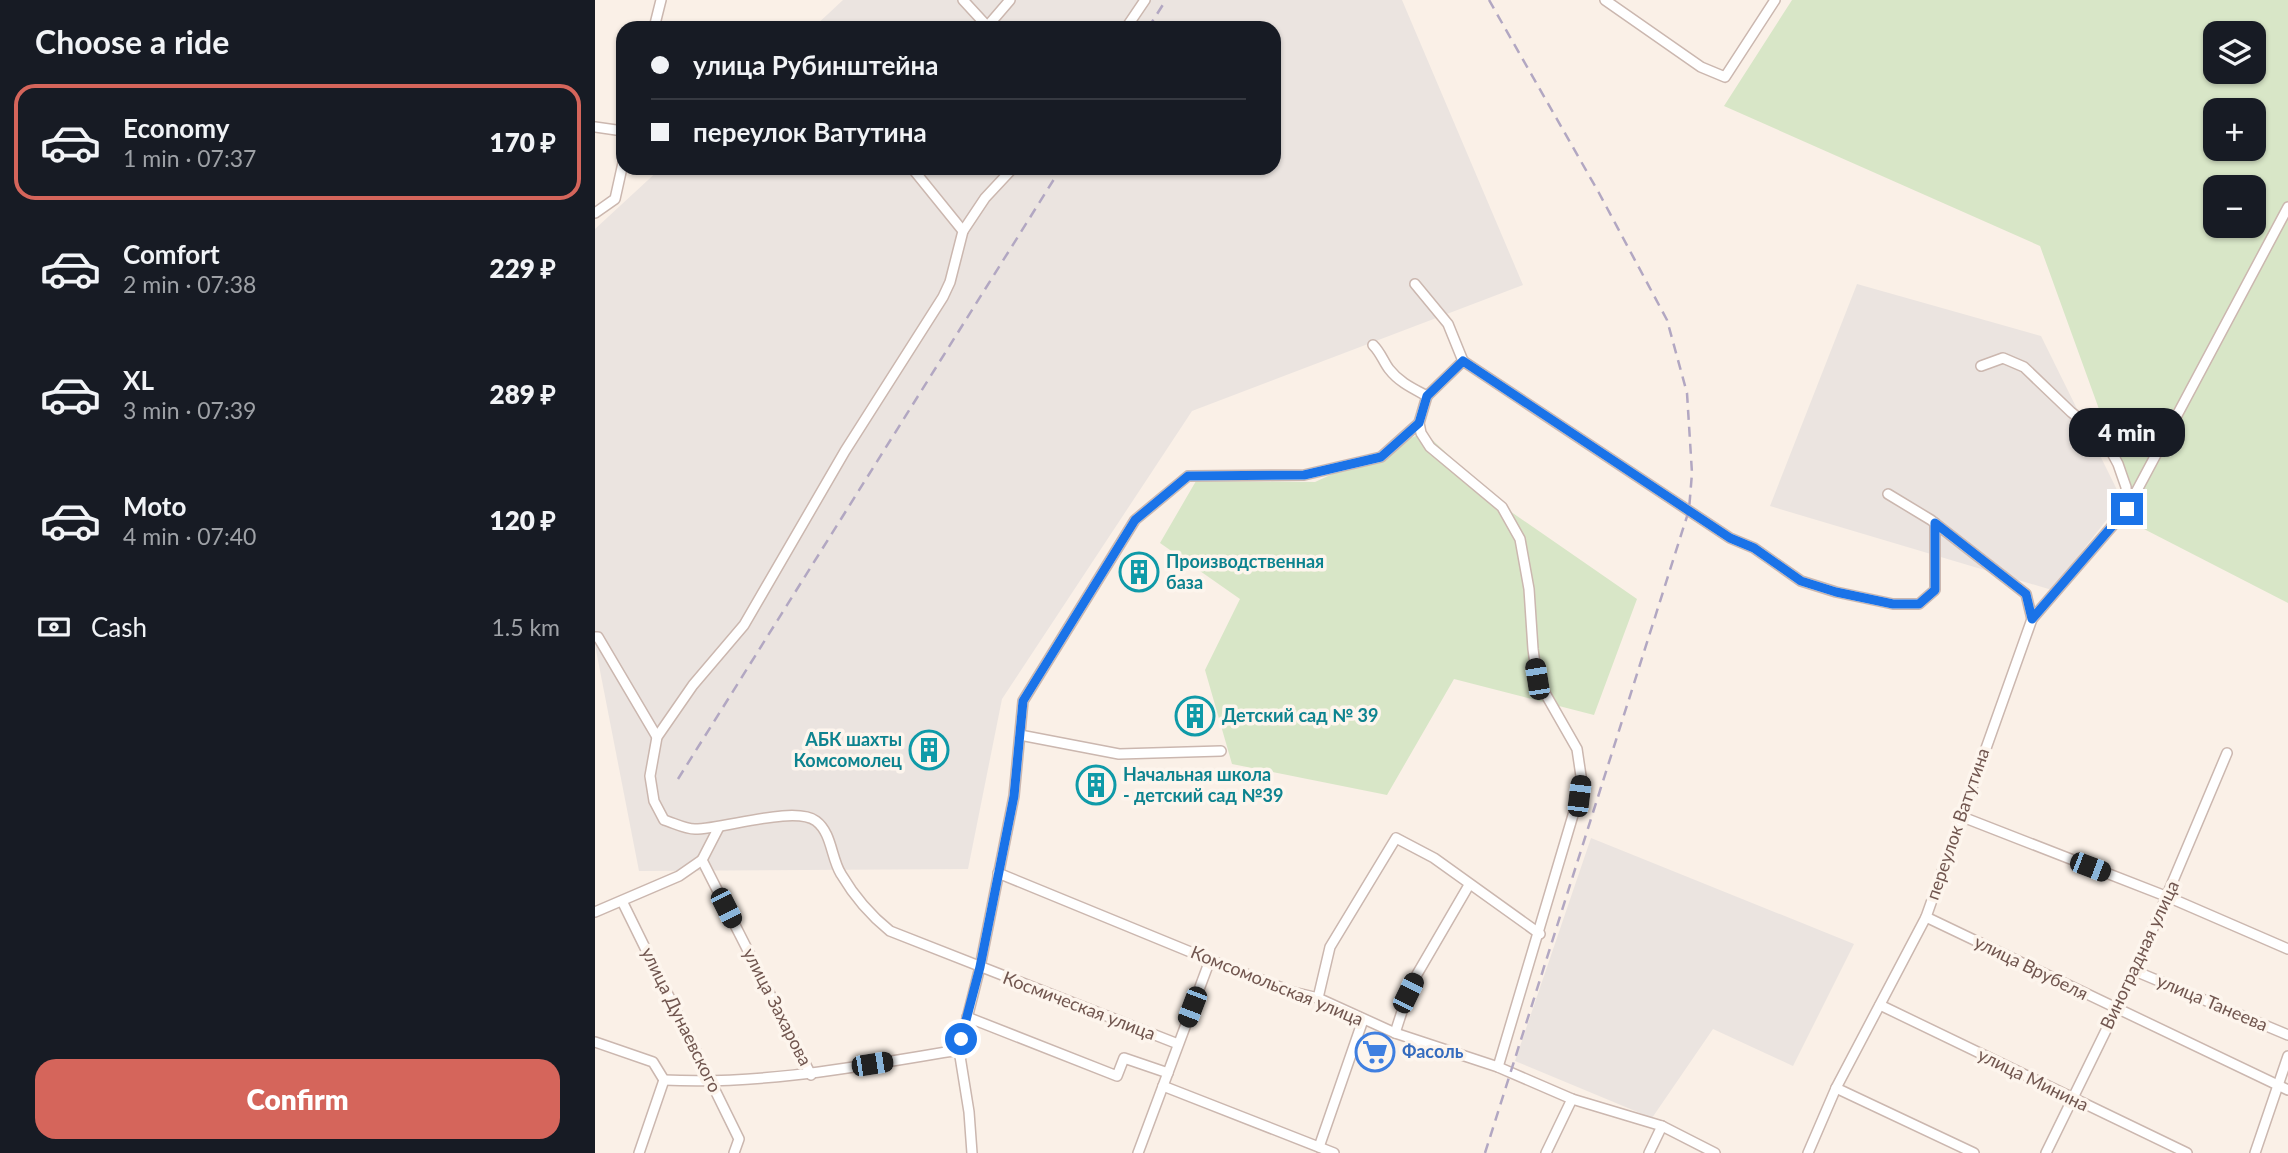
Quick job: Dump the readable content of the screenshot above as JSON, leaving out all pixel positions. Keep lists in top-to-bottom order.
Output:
{
  "streets": {
    "street": [
      "переулок Ватутина",
      "Виноградная улица",
      "улица Врубеля",
      "Комсомольская улица",
      "улица Танеева",
      "Космическая улица",
      "улица Захарова",
      "улица Дунаевского",
      "улица Минина"
    ]
  },
  "crossings": [
    ["переулок Ватутина", "улица Врубеля"],
    ["переулок Ватутина", "улица Минина"],
    ["Виноградная улица", "улица Врубеля"],
    ["Виноградная улица", "улица Танеева"],
    ["Виноградная улица", "улица Минина"]
  ],
  "places": {
    "building": [
      "Производственная база",
      "Детский сад № 39",
      "АБК шахты Комсомолец",
      "Начальная школа - детский сад №39"
    ],
    "supermarket": ["Фасоль"]
  },
  "page": {
    "heading": "Choose a ride",
    "map_buttons": ["+", "−"],
    "banner": ["улица Рубинштейна", "переулок Ватутина"],
    "list": [
      {
        "name": "Economy",
        "note": "1 min · 07:37",
        "value": "170 ₽"
      },
      {
        "name": "Comfort",
        "note": "2 min · 07:38",
        "value": "229 ₽"
      },
      {
        "name": "XL",
        "note": "3 min · 07:39",
        "value": "289 ₽"
      },
      {
        "name": "Moto",
        "note": "4 min · 07:40",
        "value": "120 ₽"
      }
    ],
    "bubble": "4 min",
    "pay": ["Cash", "1.5 km"],
    "buttons": "Confirm"
  }
}
